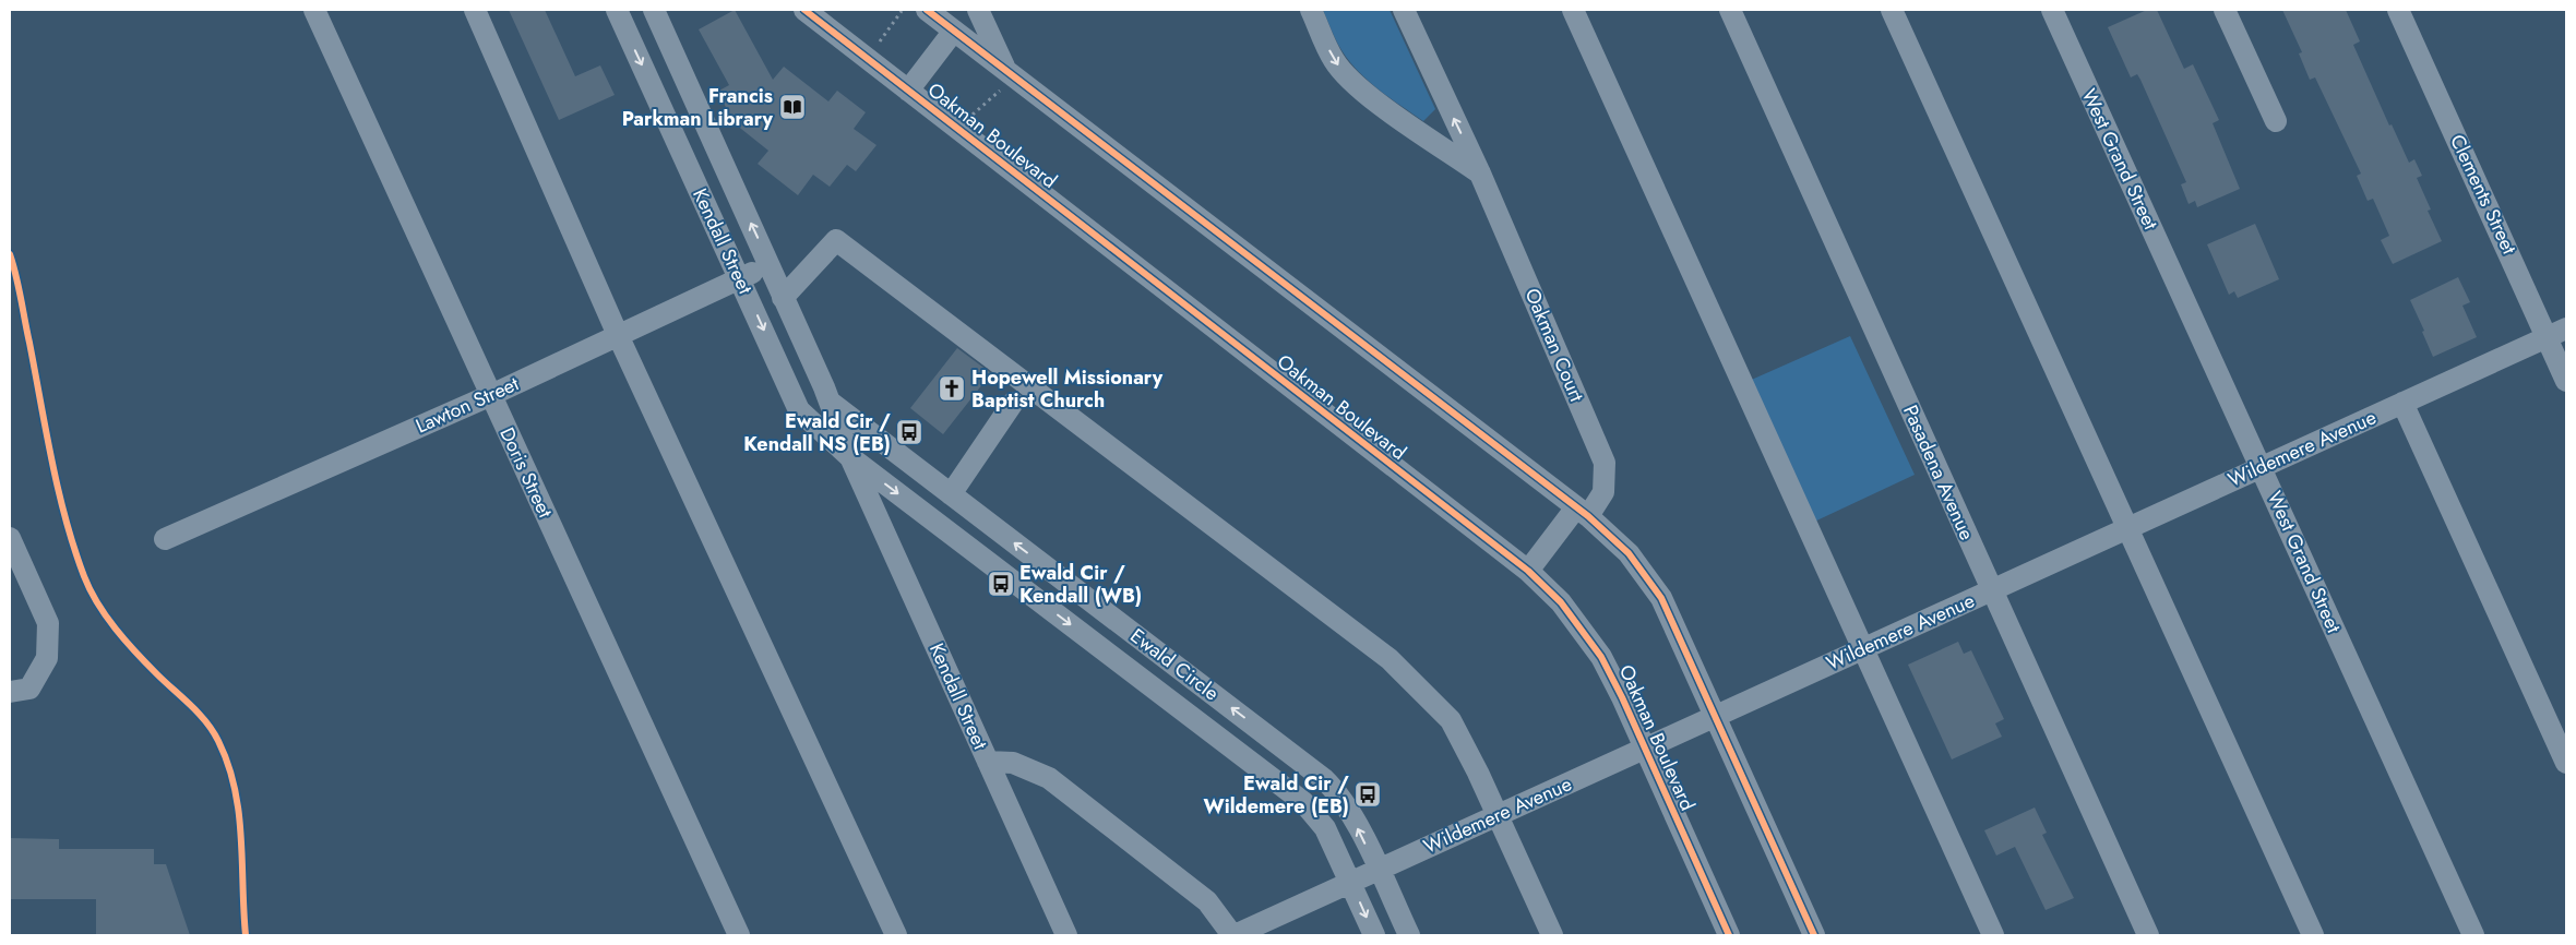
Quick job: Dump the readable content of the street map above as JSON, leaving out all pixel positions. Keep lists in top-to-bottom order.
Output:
{
  "streets": {
    "street": [
      "Oakman Boulevard",
      "West Grand Street",
      "Clements Street",
      "Kendall Street",
      "Oakman Court",
      "Lawton Street",
      "Wildemere Avenue",
      "Doris Street",
      "Pasadena Avenue",
      "Ewald Circle"
    ]
  },
  "crossings": [
    ["Oakman Boulevard", "Oakman Court"],
    ["Oakman Boulevard", "Wildemere Avenue"],
    ["West Grand Street", "Wildemere Avenue"],
    ["Clements Street", "Wildemere Avenue"],
    ["Kendall Street", "Lawton Street"],
    ["Kendall Street", "Ewald Circle"],
    ["Lawton Street", "Doris Street"],
    ["Wildemere Avenue", "Pasadena Avenue"],
    ["Wildemere Avenue", "Ewald Circle"]
  ],
  "places": {
    "library": ["Francis Parkman Library"],
    "church": ["Hopewell Missionary Baptist Church"],
    "bus stop": ["Ewald Cir / Kendall NS (EB)", "Ewald Cir / Kendall (WB)", "Ewald Cir / Wildemere (EB)"]
  }
}
